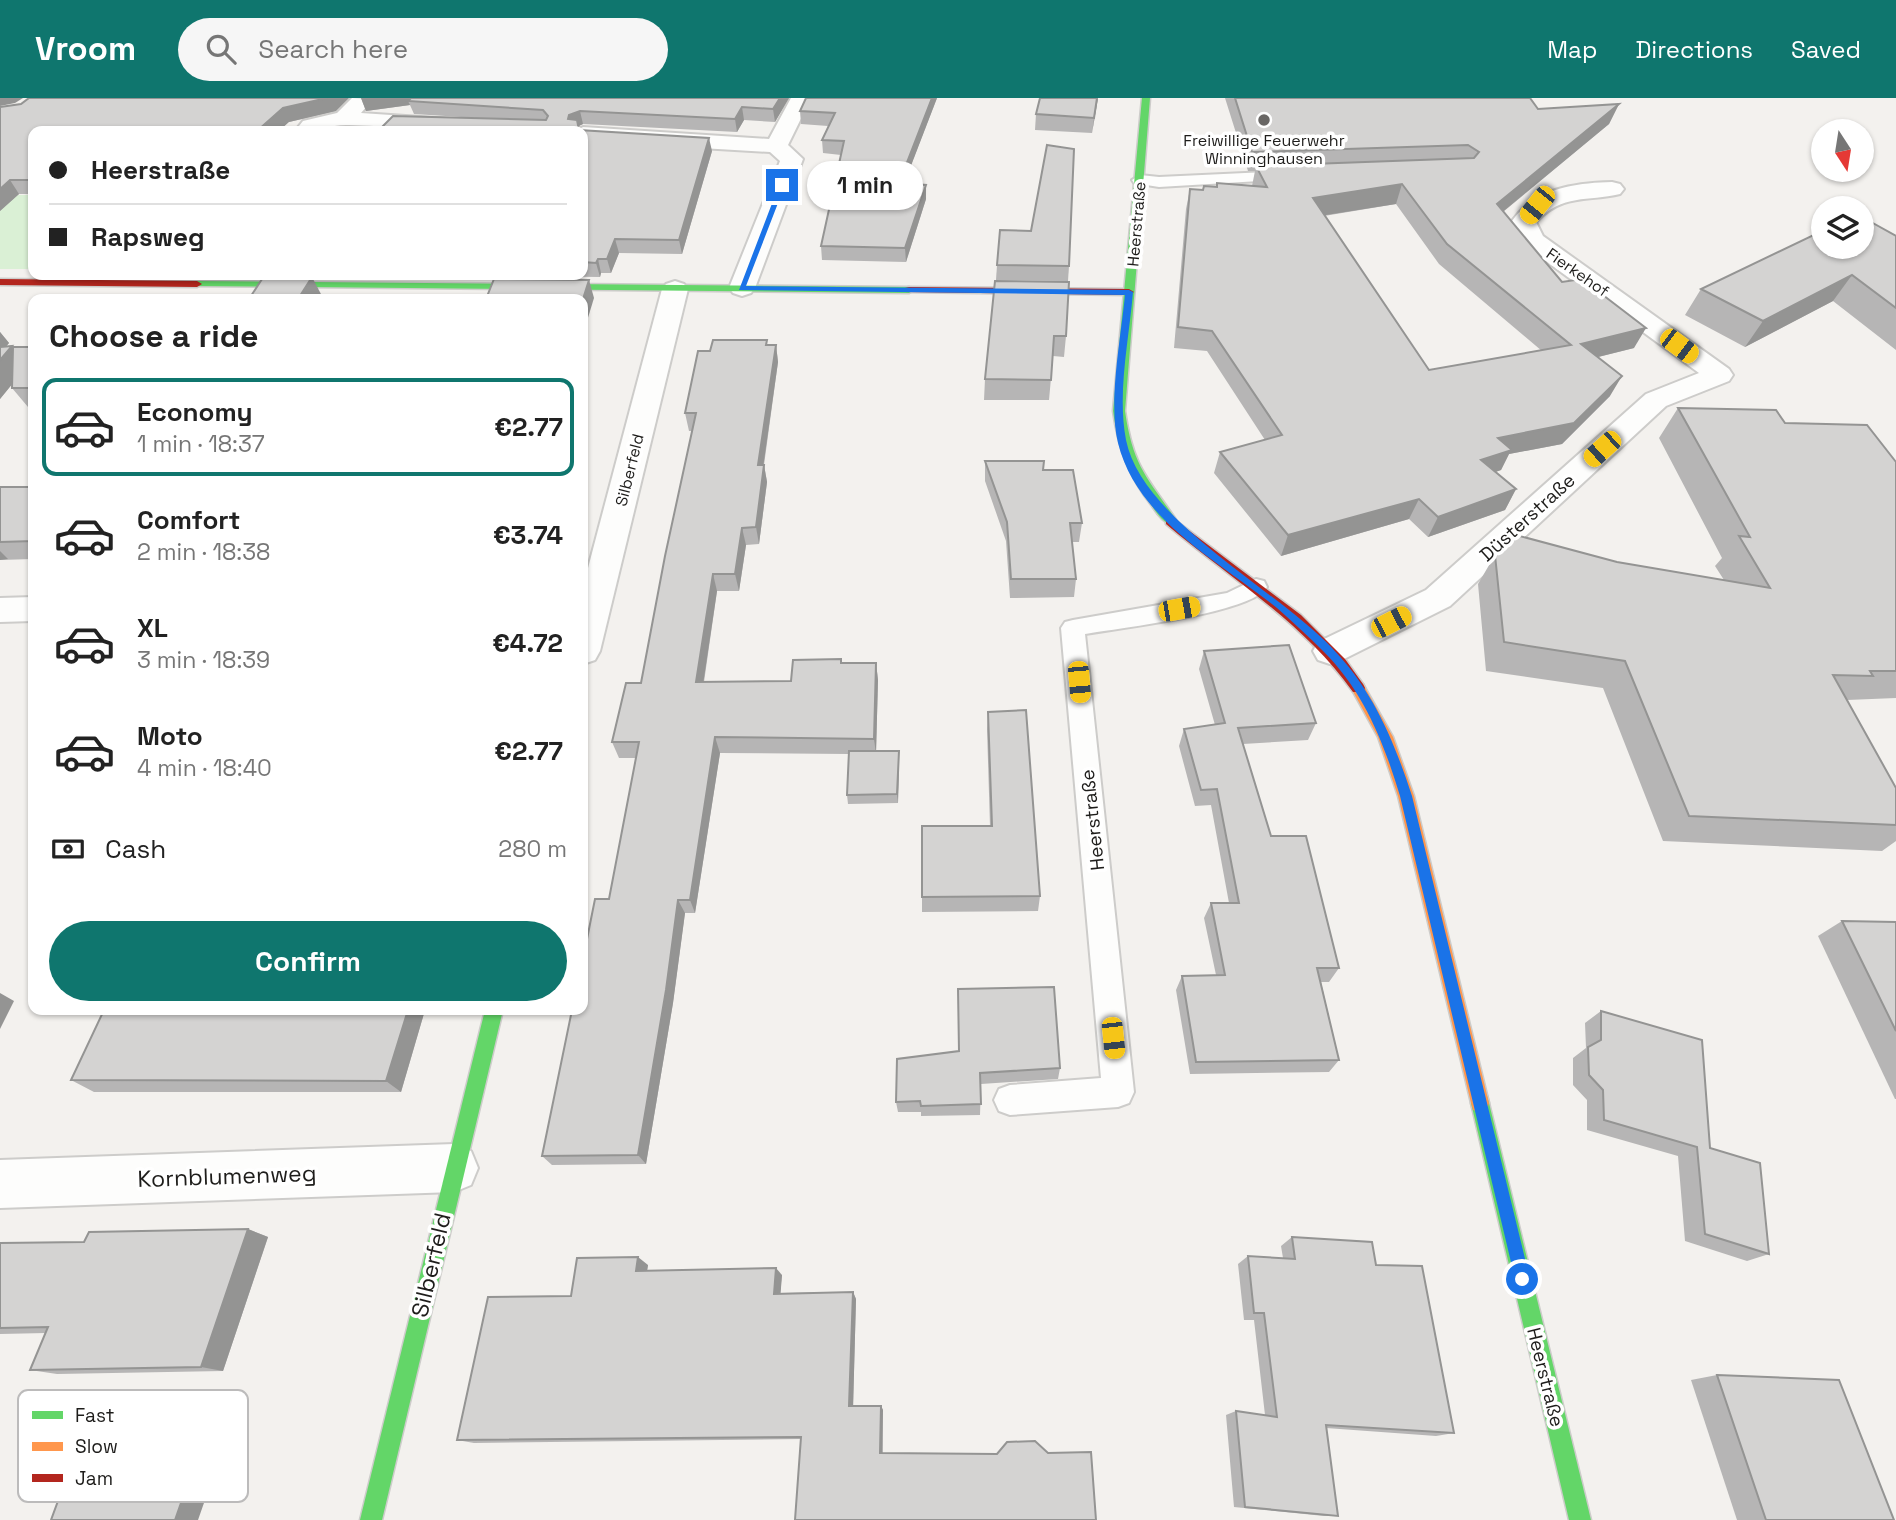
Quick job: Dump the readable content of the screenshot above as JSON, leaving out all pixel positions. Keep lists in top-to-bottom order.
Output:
{
  "streets": {
    "street": [
      "Heerstraße",
      "Fierkehof",
      "Silberfeld",
      "Düsterstraße",
      "Kornblumenweg"
    ]
  },
  "crossings": [
    ["Heerstraße", "Düsterstraße"],
    ["Fierkehof", "Düsterstraße"],
    ["Silberfeld", "Kornblumenweg"]
  ],
  "places": ["Freiwillige Feuerwehr Winninghausen"],
  "legend": ["Fast", "Slow", "Jam"],
  "north": "bottom",
  "page": {
    "header": "Vroom",
    "search": "Search here",
    "nav": ["Map", "Directions", "Saved"],
    "banner": ["Heerstraße", "Rapsweg"],
    "bubble": "1 min",
    "heading": "Choose a ride",
    "list": [
      {
        "name": "Economy",
        "note": "1 min · 18:37",
        "value": "€2.77"
      },
      {
        "name": "Comfort",
        "note": "2 min · 18:38",
        "value": "€3.74"
      },
      {
        "name": "XL",
        "note": "3 min · 18:39",
        "value": "€4.72"
      },
      {
        "name": "Moto",
        "note": "4 min · 18:40",
        "value": "€2.77"
      }
    ],
    "pay": ["Cash", "280 m"],
    "buttons": "Confirm"
  }
}
